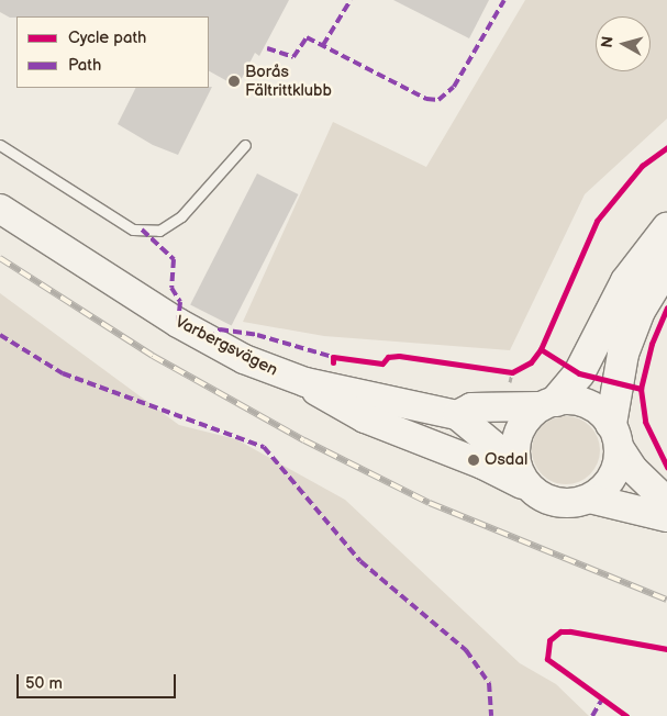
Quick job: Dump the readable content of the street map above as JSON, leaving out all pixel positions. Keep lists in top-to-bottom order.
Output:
{
  "streets": {
    "main road": ["Varbergsvägen"]
  },
  "places": ["Borås Fältrittklubb", "Osdal"],
  "legend": ["Cycle path", "Path"],
  "scale_bar": "50 m",
  "north": "left"
}
